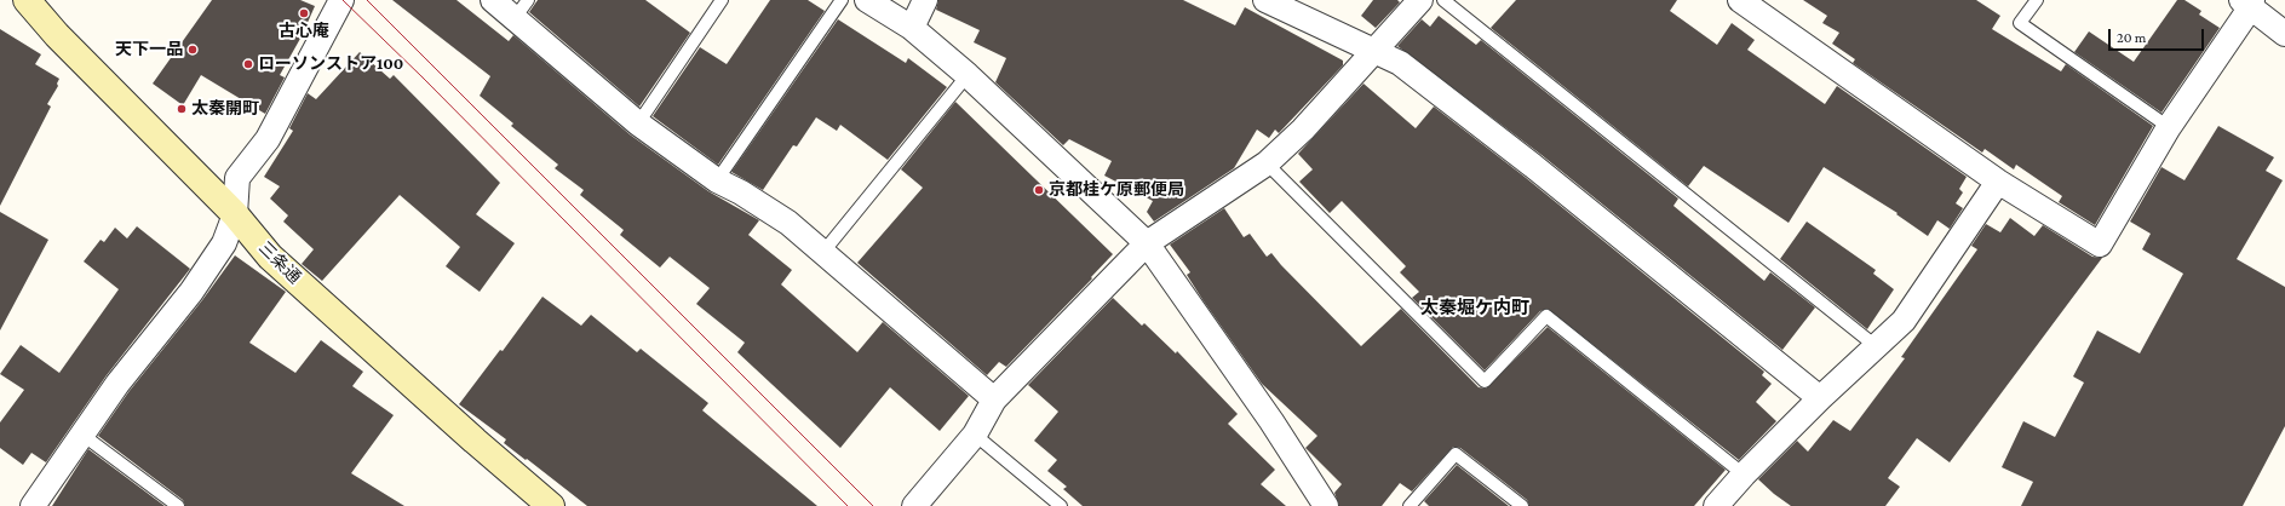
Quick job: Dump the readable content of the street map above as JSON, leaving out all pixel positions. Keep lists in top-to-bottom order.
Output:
{
  "streets": {
    "main road": ["三条通"]
  },
  "districts": ["太秦堀ケ内町"],
  "places": [
    "古心庵",
    "天下一品",
    "ローソンストア100",
    "太秦開町",
    "京都桂ケ原郵便局"
  ],
  "scale_bar": "20 m"
}
